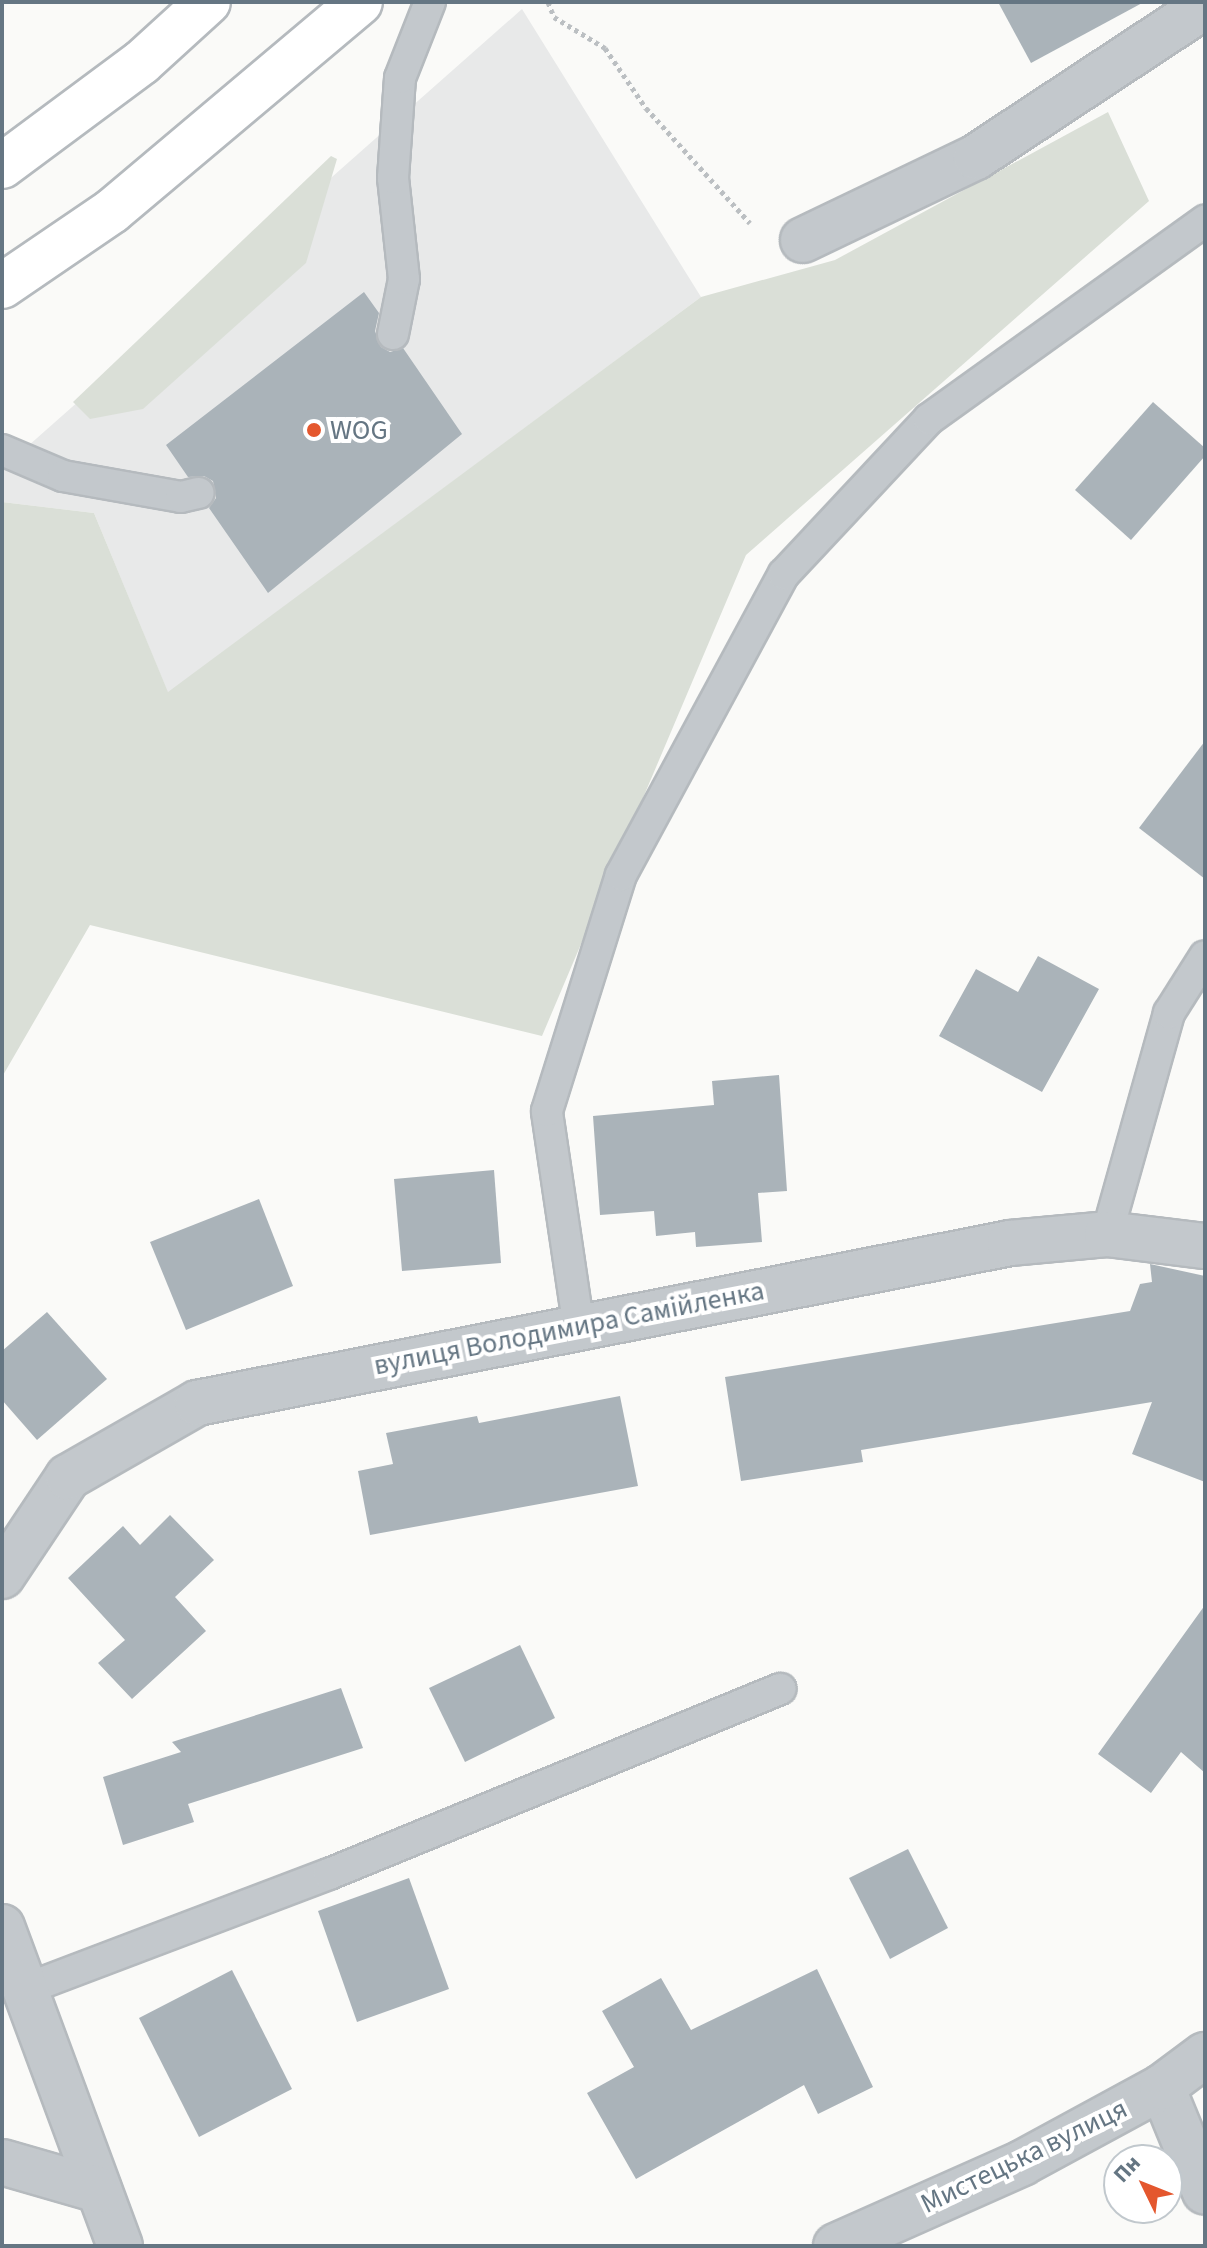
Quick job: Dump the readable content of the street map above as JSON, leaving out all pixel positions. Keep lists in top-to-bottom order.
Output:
{
  "streets": {
    "street": ["вулиця Володимира Самійленка", "Мистецька вулиця"]
  },
  "places": ["WOG"],
  "north": "top left"
}
